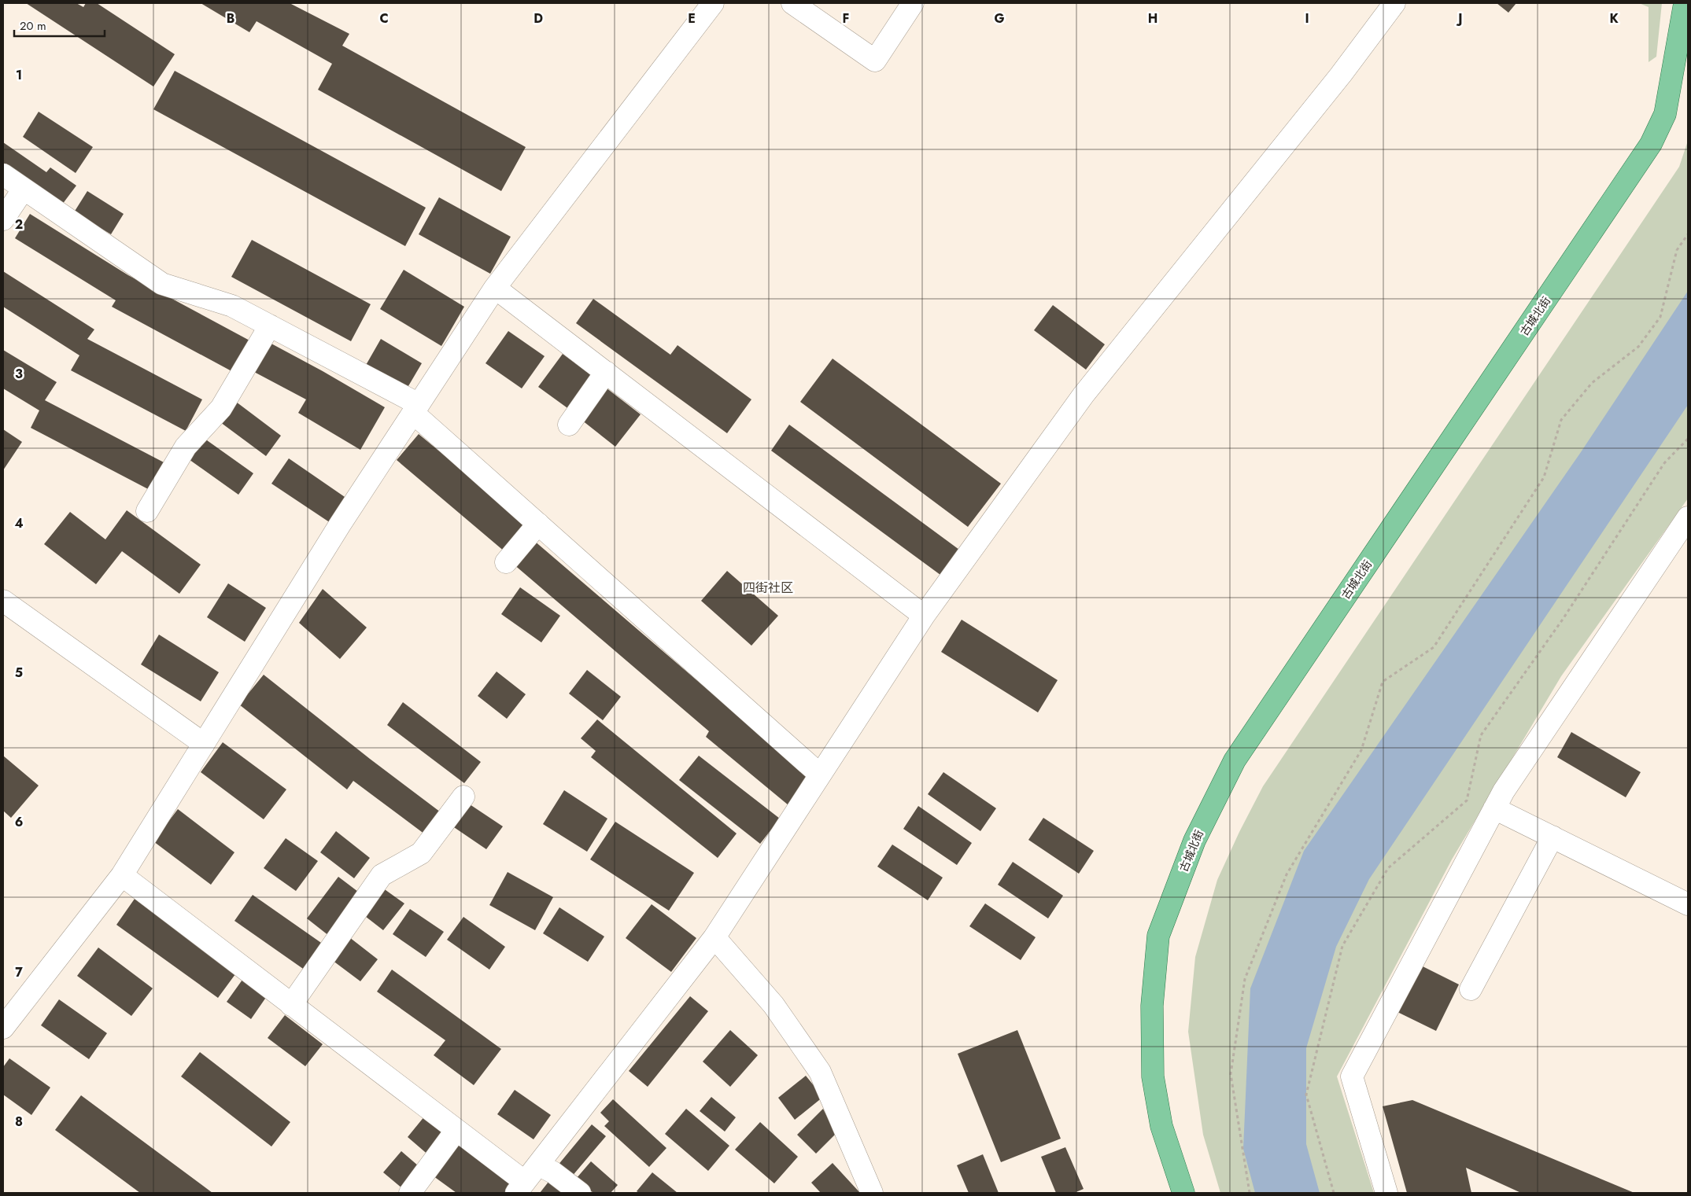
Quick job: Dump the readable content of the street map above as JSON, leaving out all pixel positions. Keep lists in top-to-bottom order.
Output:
{
  "streets": {
    "main road": ["古城北街"]
  },
  "districts": ["四街社区"],
  "scale_bar": "20 m",
  "grid": {
    "columns": [
      "B",
      "C",
      "D",
      "E",
      "F",
      "G",
      "H",
      "I",
      "J",
      "K"
    ],
    "rows": [
      "1",
      "2",
      "3",
      "4",
      "5",
      "6",
      "7",
      "8"
    ]
  }
}
